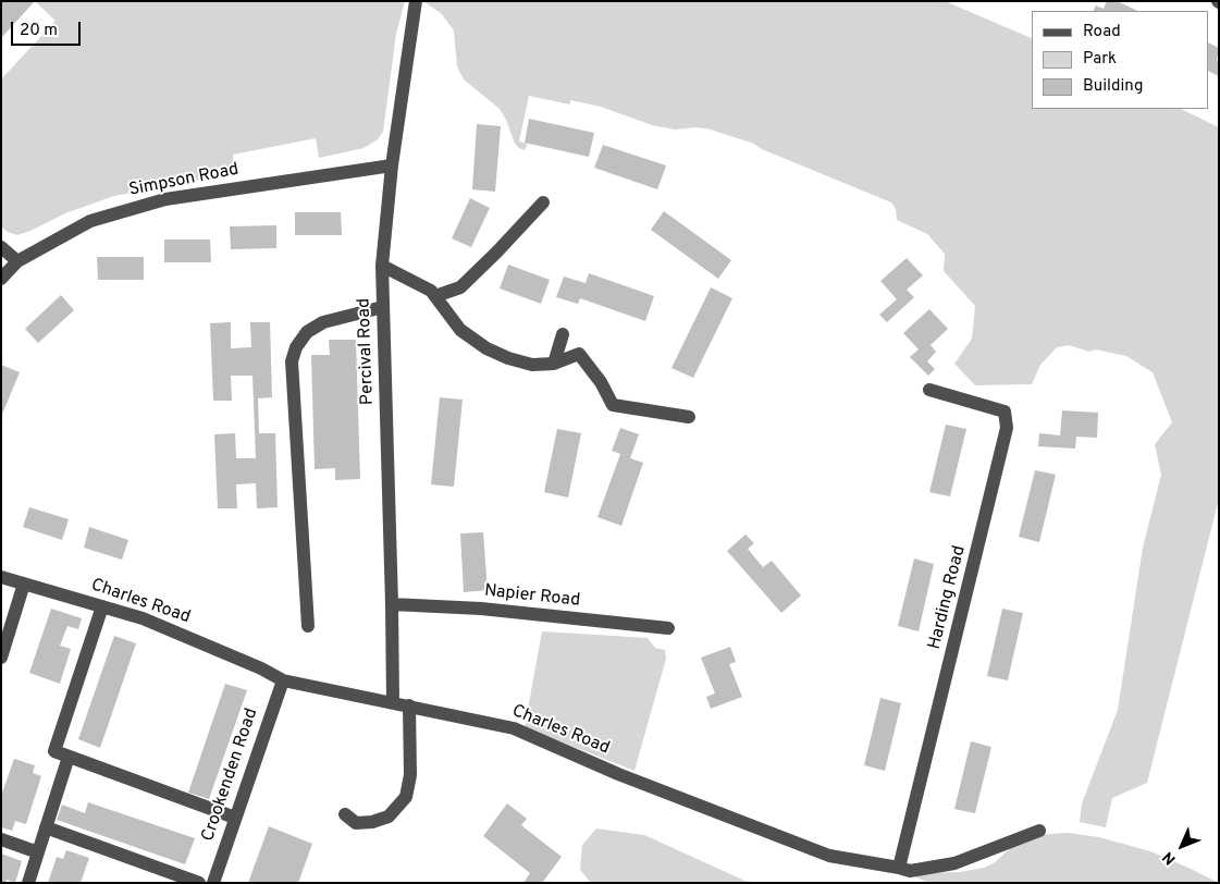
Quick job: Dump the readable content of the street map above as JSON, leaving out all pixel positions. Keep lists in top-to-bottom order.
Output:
{
  "streets": {
    "street": [
      "Simpson Road",
      "Percival Road",
      "Napier Road",
      "Harding Road",
      "Charles Road",
      "Crookenden Road"
    ]
  },
  "crossings": [
    ["Simpson Road", "Percival Road"],
    ["Percival Road", "Napier Road"],
    ["Percival Road", "Charles Road"],
    ["Harding Road", "Charles Road"],
    ["Charles Road", "Crookenden Road"]
  ],
  "legend": ["Road", "Park", "Building"],
  "scale_bar": "20 m",
  "north": "bottom left"
}
